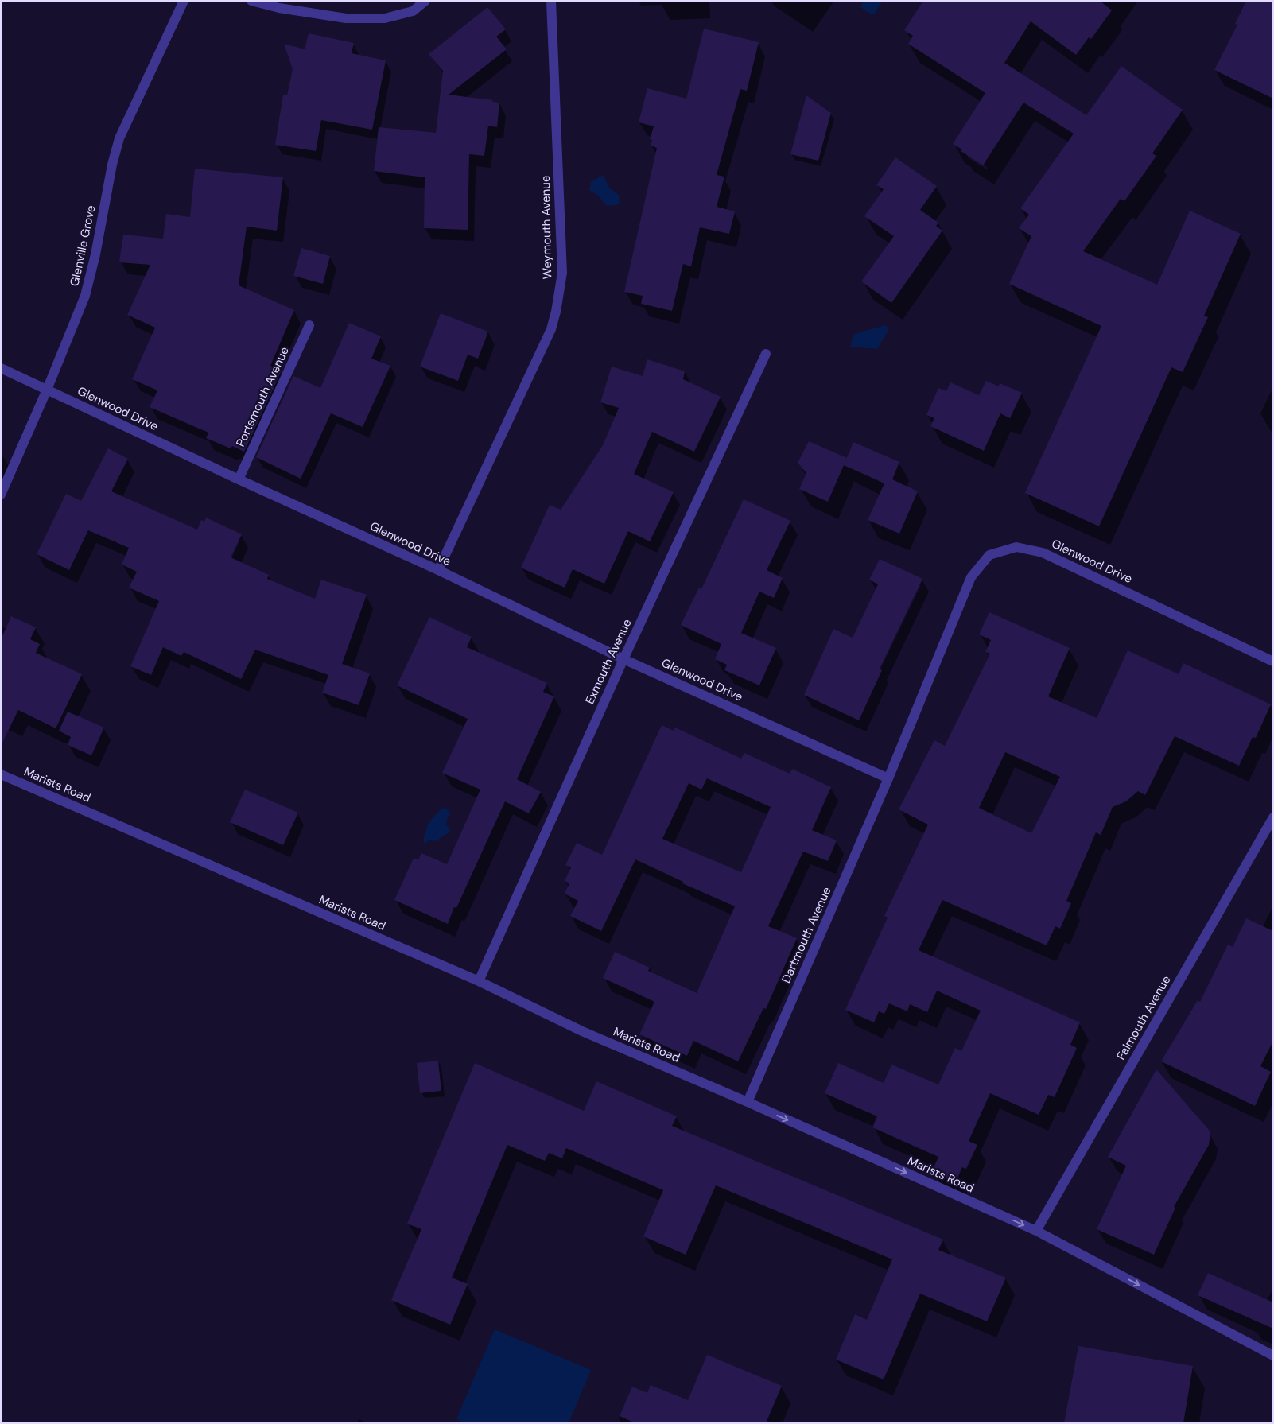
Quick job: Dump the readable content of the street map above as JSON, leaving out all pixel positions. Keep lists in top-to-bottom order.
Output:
{
  "streets": {
    "street": [
      "Weymouth Avenue",
      "Glenville Grove",
      "Portsmouth Avenue",
      "Glenwood Drive",
      "Exmouth Avenue",
      "Marists Road",
      "Dartmouth Avenue",
      "Falmouth Avenue"
    ]
  },
  "crossings": [
    ["Weymouth Avenue", "Glenwood Drive"],
    ["Glenville Grove", "Glenwood Drive"],
    ["Portsmouth Avenue", "Glenwood Drive"],
    ["Glenwood Drive", "Exmouth Avenue"],
    ["Glenwood Drive", "Dartmouth Avenue"],
    ["Exmouth Avenue", "Marists Road"],
    ["Marists Road", "Dartmouth Avenue"],
    ["Marists Road", "Falmouth Avenue"]
  ],
  "one_way": ["Marists Road"]
}
